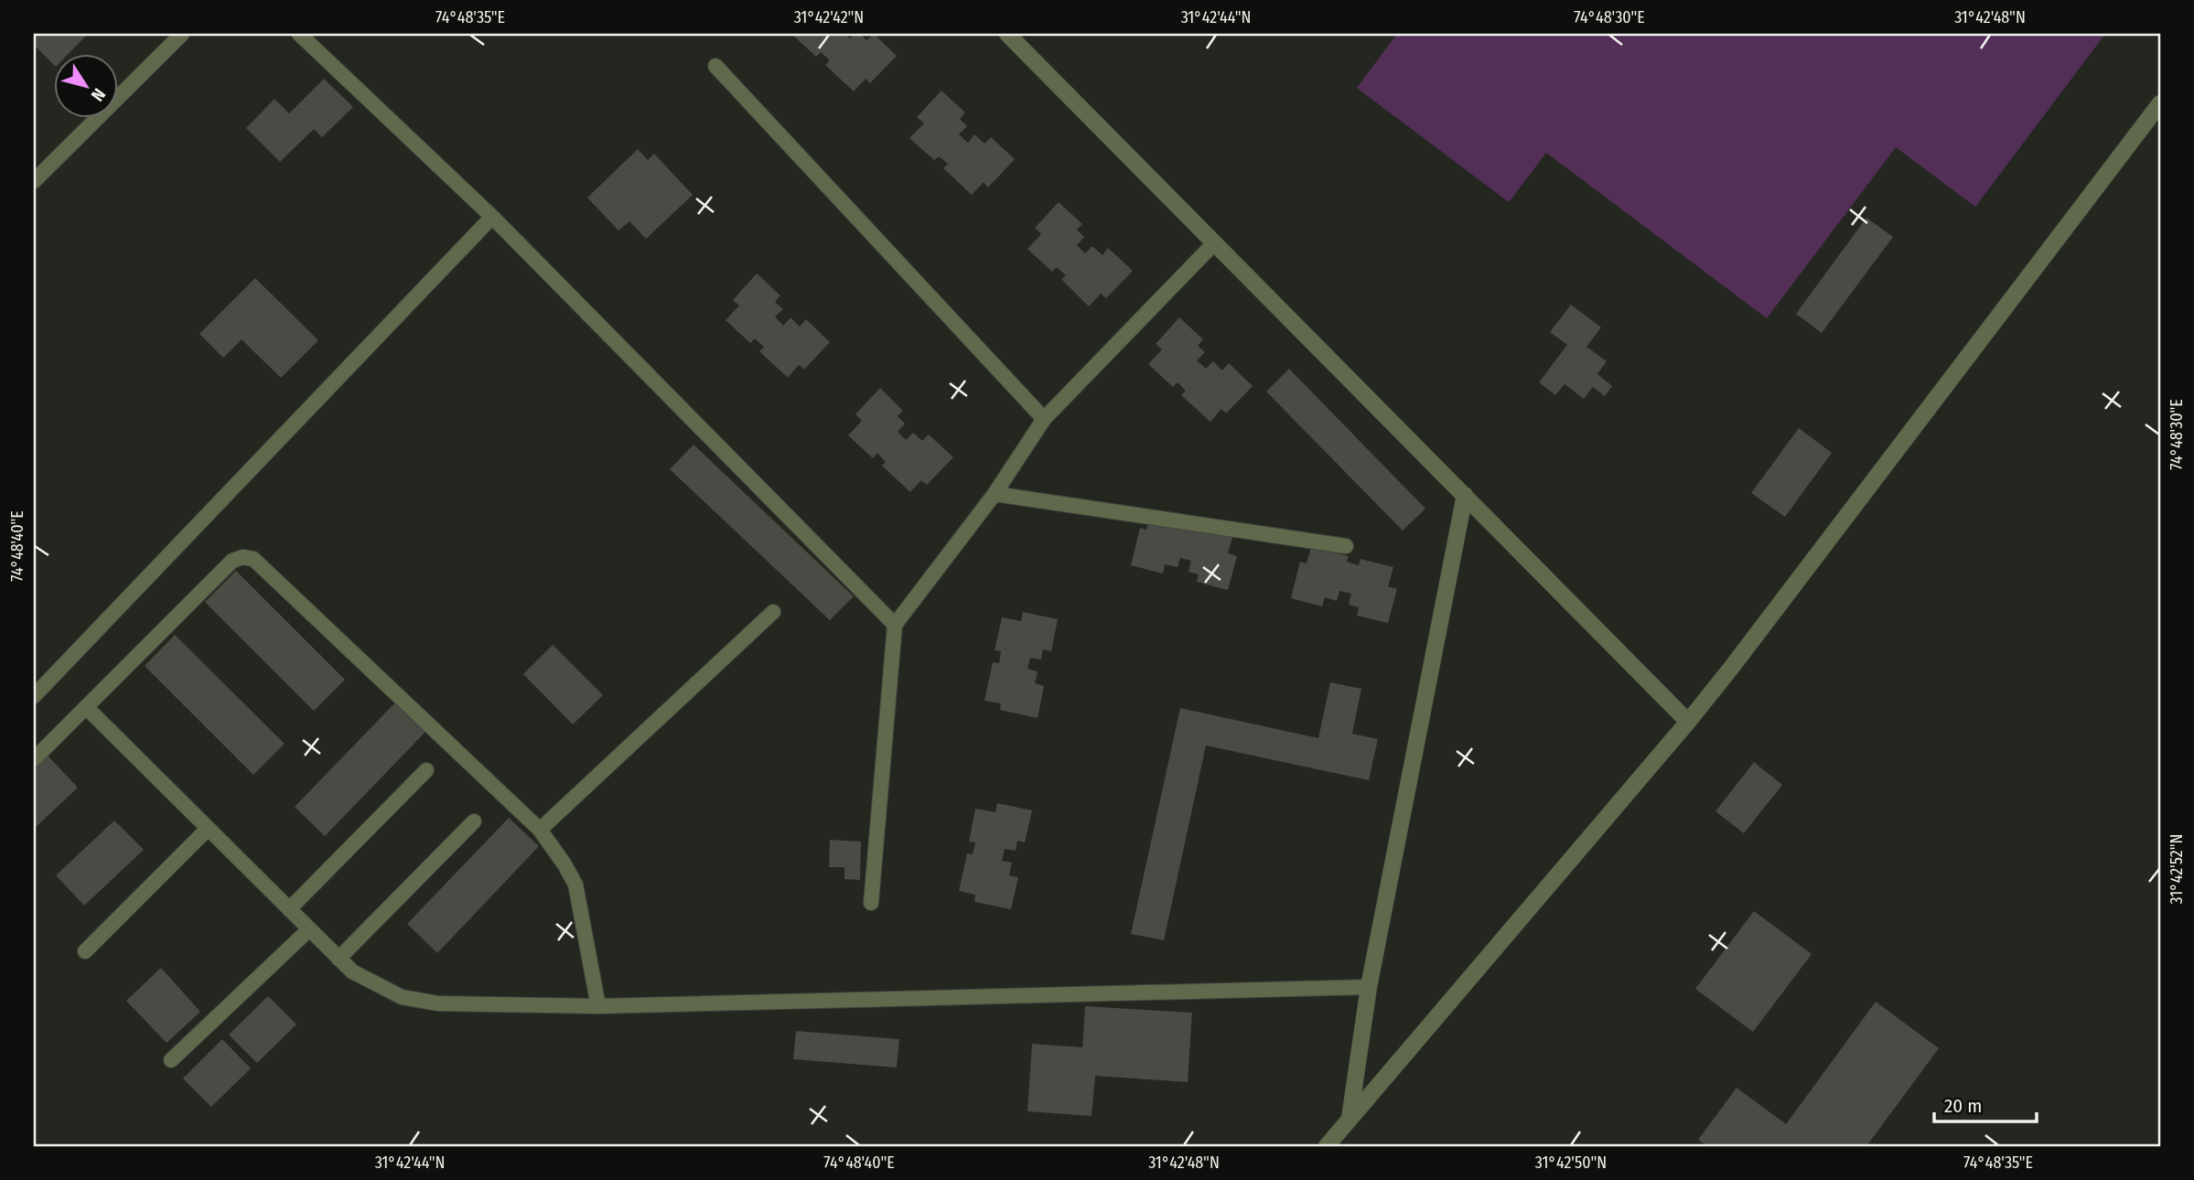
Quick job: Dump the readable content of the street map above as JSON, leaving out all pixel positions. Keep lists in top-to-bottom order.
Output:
{
  "scale_bar": "20 m",
  "north": "bottom right",
  "coordinates": [
    "74°48'35\"E",
    "31°42'42\"N",
    "31°42'44\"N",
    "74°48'30\"E",
    "31°42'48\"N",
    "74°48'40\"E",
    "31°42'52\"N",
    "31°42'50\"N"
  ]
}
